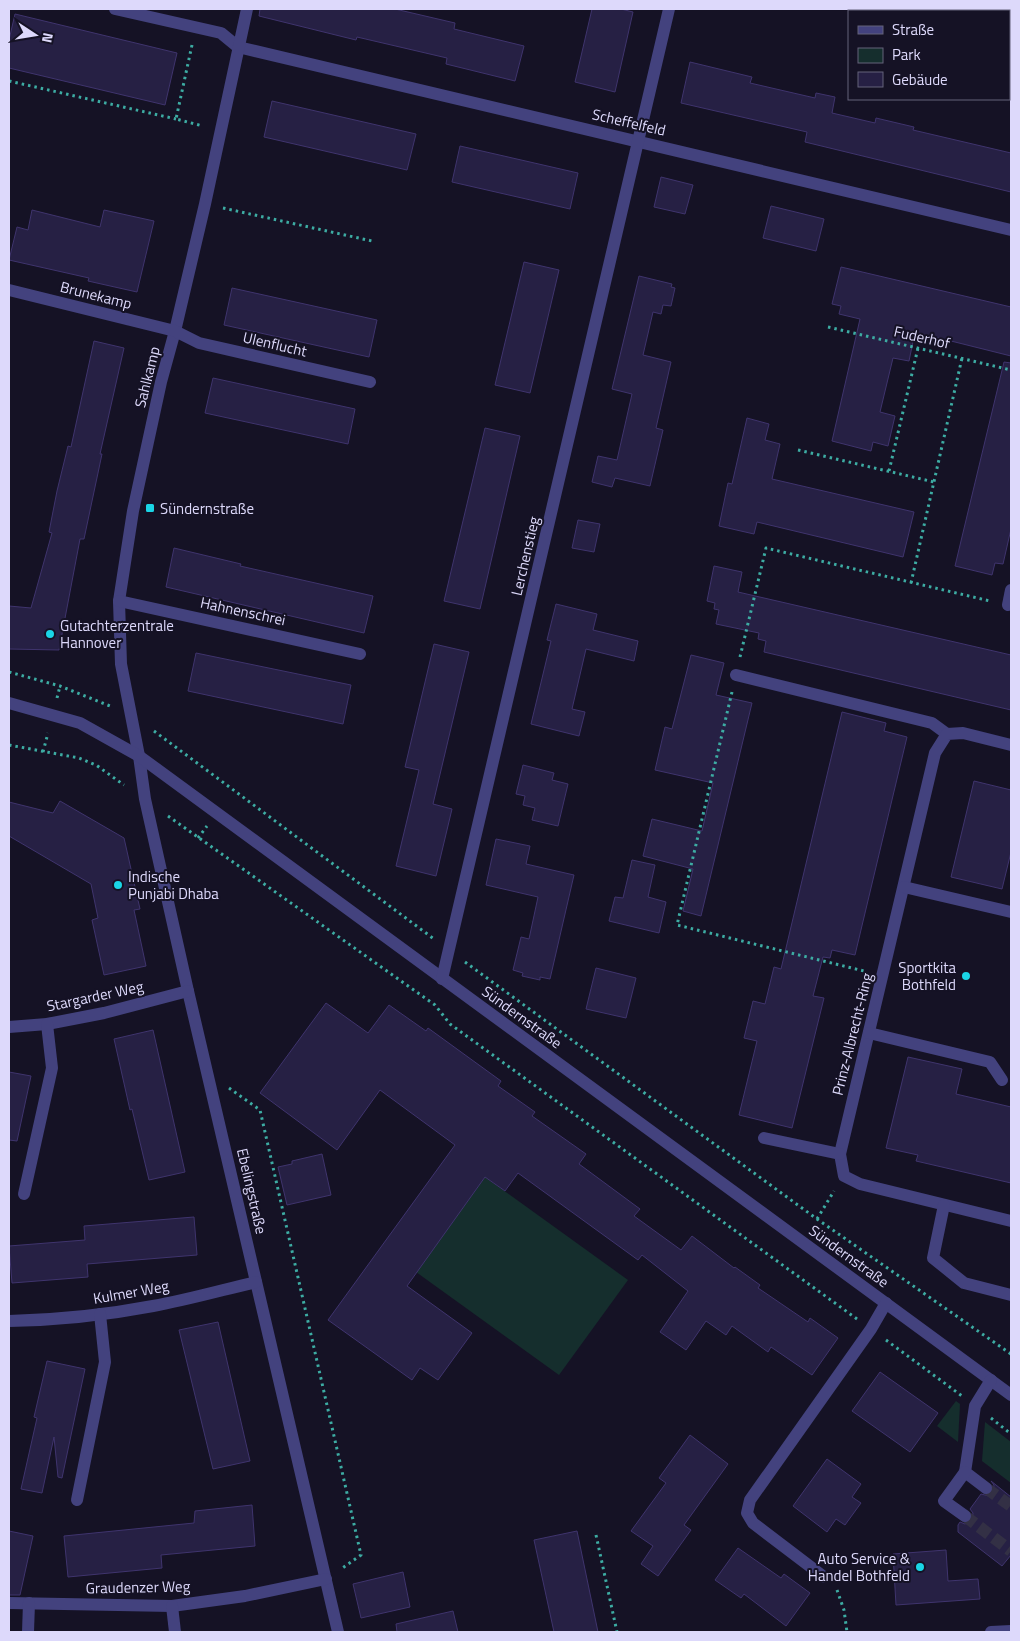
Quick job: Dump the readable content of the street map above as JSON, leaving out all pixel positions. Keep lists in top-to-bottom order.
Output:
{
  "streets": {
    "street": [
      "Scheffelfeld",
      "Brunekamp",
      "Ulenflucht",
      "Sahlkamp",
      "Lerchenstieg",
      "Hahnenschrei",
      "Stargarder Weg",
      "Sündernstraße",
      "Prinz-Albrecht-Ring",
      "Ebelingstraße",
      "Kulmer Weg",
      "Graudenzer Weg"
    ],
    "path": ["Fuderhof"]
  },
  "crossings": [
    ["Scheffelfeld", "Sahlkamp"],
    ["Scheffelfeld", "Lerchenstieg"],
    ["Brunekamp", "Ulenflucht"],
    ["Brunekamp", "Sahlkamp"],
    ["Ulenflucht", "Sahlkamp"],
    ["Sahlkamp", "Hahnenschrei"],
    ["Sahlkamp", "Sündernstraße"],
    ["Sahlkamp", "Ebelingstraße"],
    ["Lerchenstieg", "Sündernstraße"],
    ["Stargarder Weg", "Ebelingstraße"],
    ["Sündernstraße", "Ebelingstraße"],
    ["Ebelingstraße", "Kulmer Weg"],
    ["Ebelingstraße", "Graudenzer Weg"]
  ],
  "places": {
    "transit": ["Sündernstraße"],
    "other": [
      "Gutachterzentrale Hannover",
      "Indische Punjabi Dhaba",
      "Sportkita Bothfeld",
      "Auto Service & Handel Bothfeld"
    ]
  },
  "legend": ["Straße", "Park", "Gebäude"],
  "north": "right"
}
